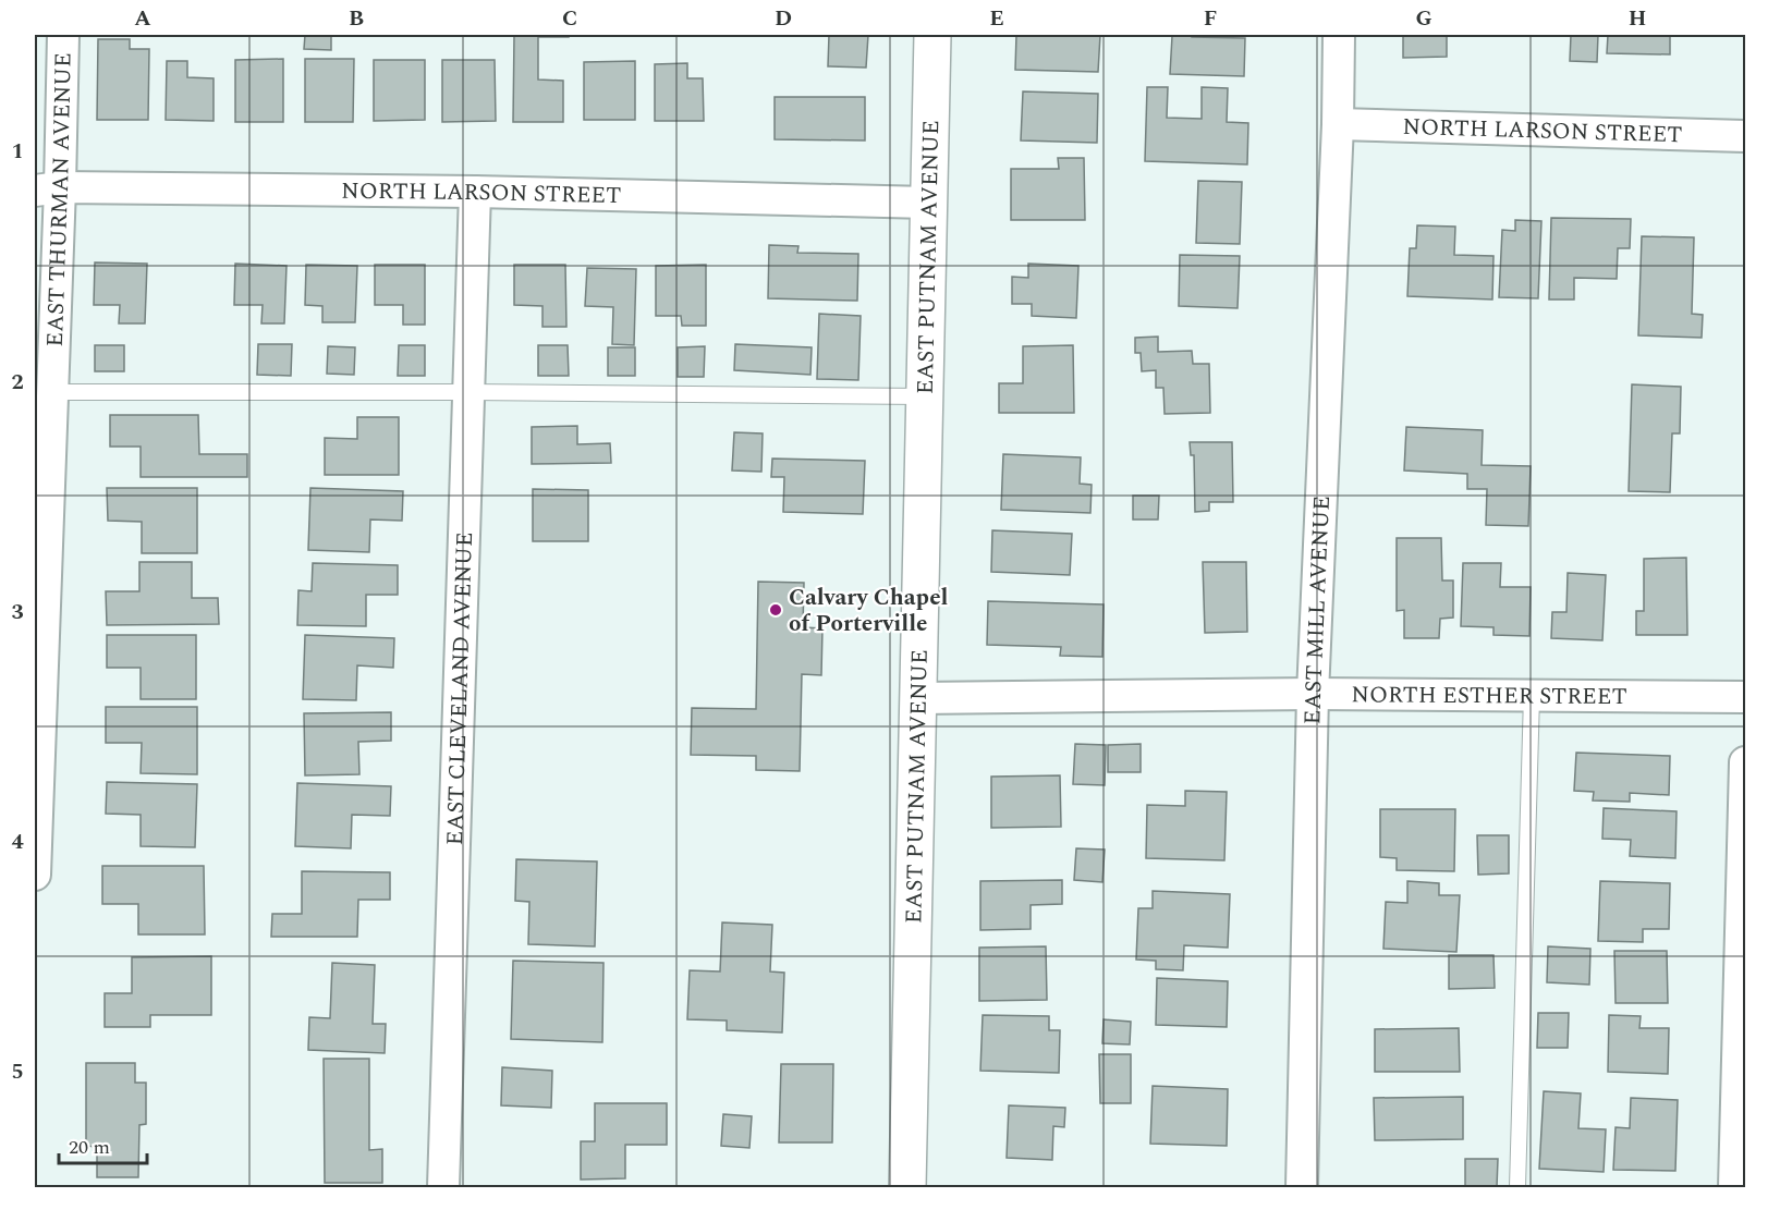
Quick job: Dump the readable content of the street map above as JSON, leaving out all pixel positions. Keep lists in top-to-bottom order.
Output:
{
  "streets": {
    "street": [
      "NORTH LARSON STREET",
      "EAST THURMAN AVENUE",
      "EAST PUTNAM AVENUE",
      "EAST MILL AVENUE",
      "EAST CLEVELAND AVENUE",
      "NORTH ESTHER STREET"
    ]
  },
  "crossings": [
    ["NORTH LARSON STREET", "EAST THURMAN AVENUE"],
    ["NORTH LARSON STREET", "EAST PUTNAM AVENUE"],
    ["NORTH LARSON STREET", "EAST MILL AVENUE"],
    ["NORTH LARSON STREET", "EAST CLEVELAND AVENUE"],
    ["EAST PUTNAM AVENUE", "NORTH ESTHER STREET"],
    ["EAST MILL AVENUE", "NORTH ESTHER STREET"]
  ],
  "places": ["Calvary Chapel of Porterville"],
  "scale_bar": "20 m",
  "grid": {
    "columns": [
      "A",
      "B",
      "C",
      "D",
      "E",
      "F",
      "G",
      "H"
    ],
    "rows": [
      "1",
      "2",
      "3",
      "4",
      "5"
    ]
  }
}
